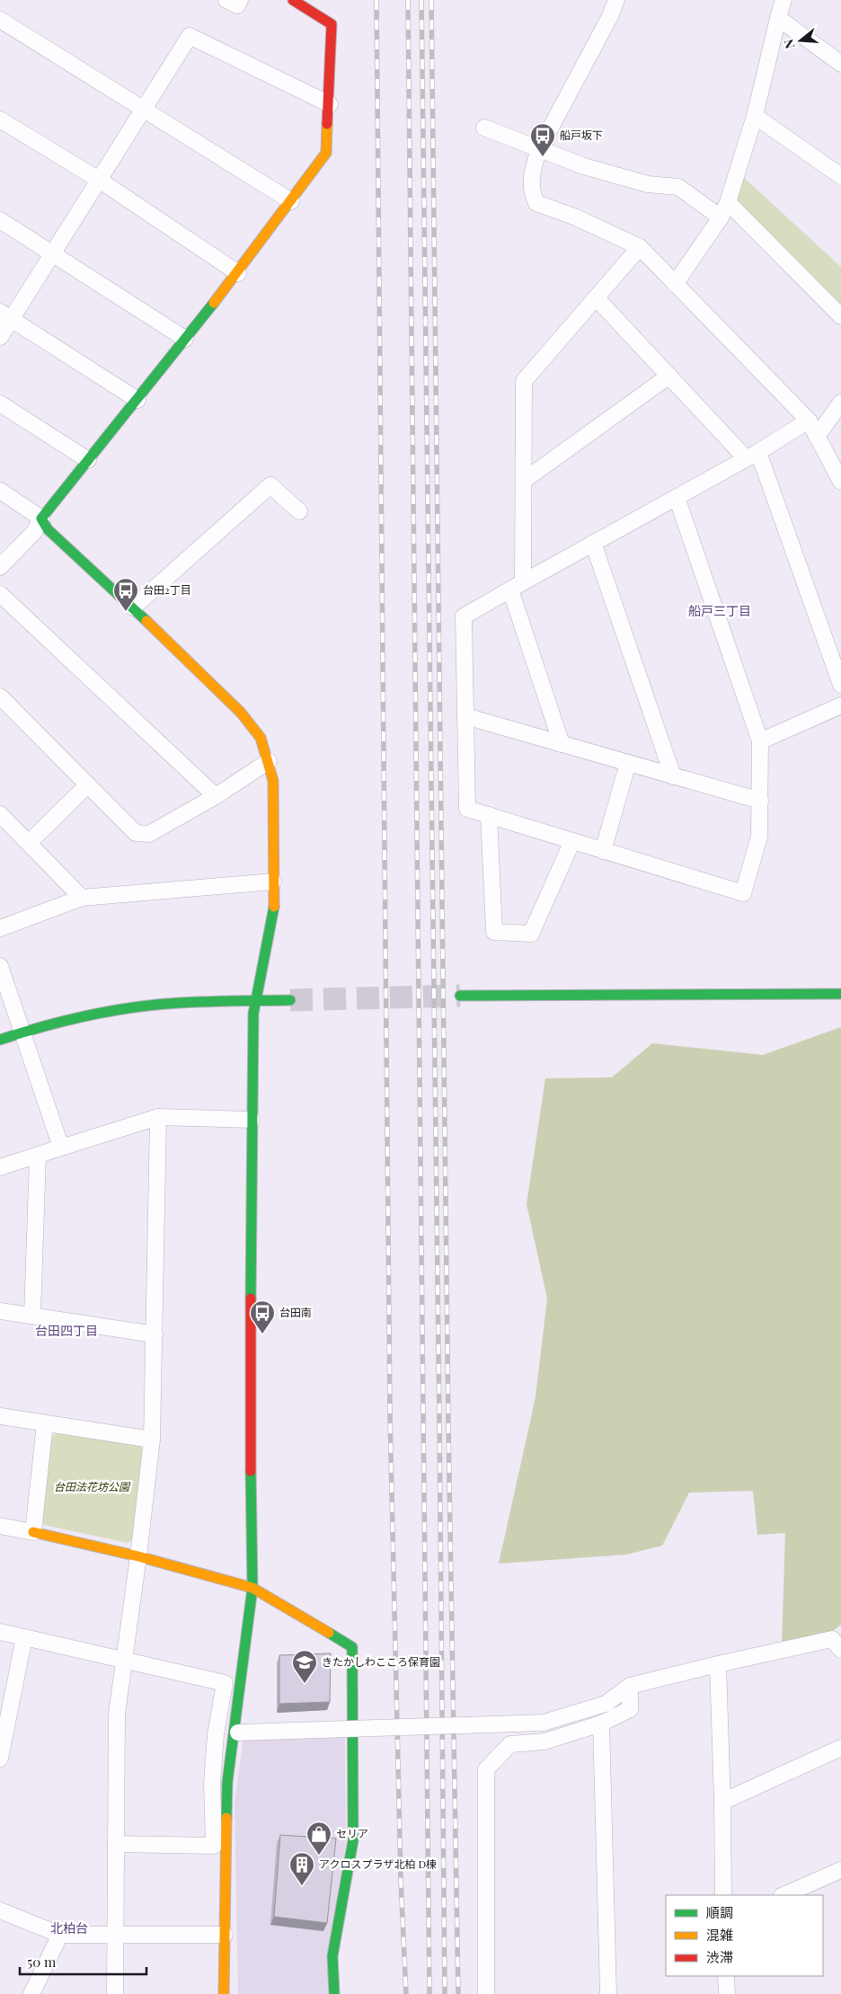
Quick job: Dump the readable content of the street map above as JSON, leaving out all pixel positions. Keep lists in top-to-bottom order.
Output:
{
  "districts": ["船戸三丁目", "台田四丁目", "北柏台"],
  "parks": ["台田法花坊公園"],
  "places": {
    "bus stop": ["船戸坂下", "台田2丁目", "台田南"],
    "school or university": ["きたかしわこころ保育園"],
    "shop": ["セリア"],
    "building": ["アクロスプラザ北柏 D棟"]
  },
  "legend": ["順調", "混雑", "渋滞"],
  "scale_bar": "50 m",
  "north": "left"
}
